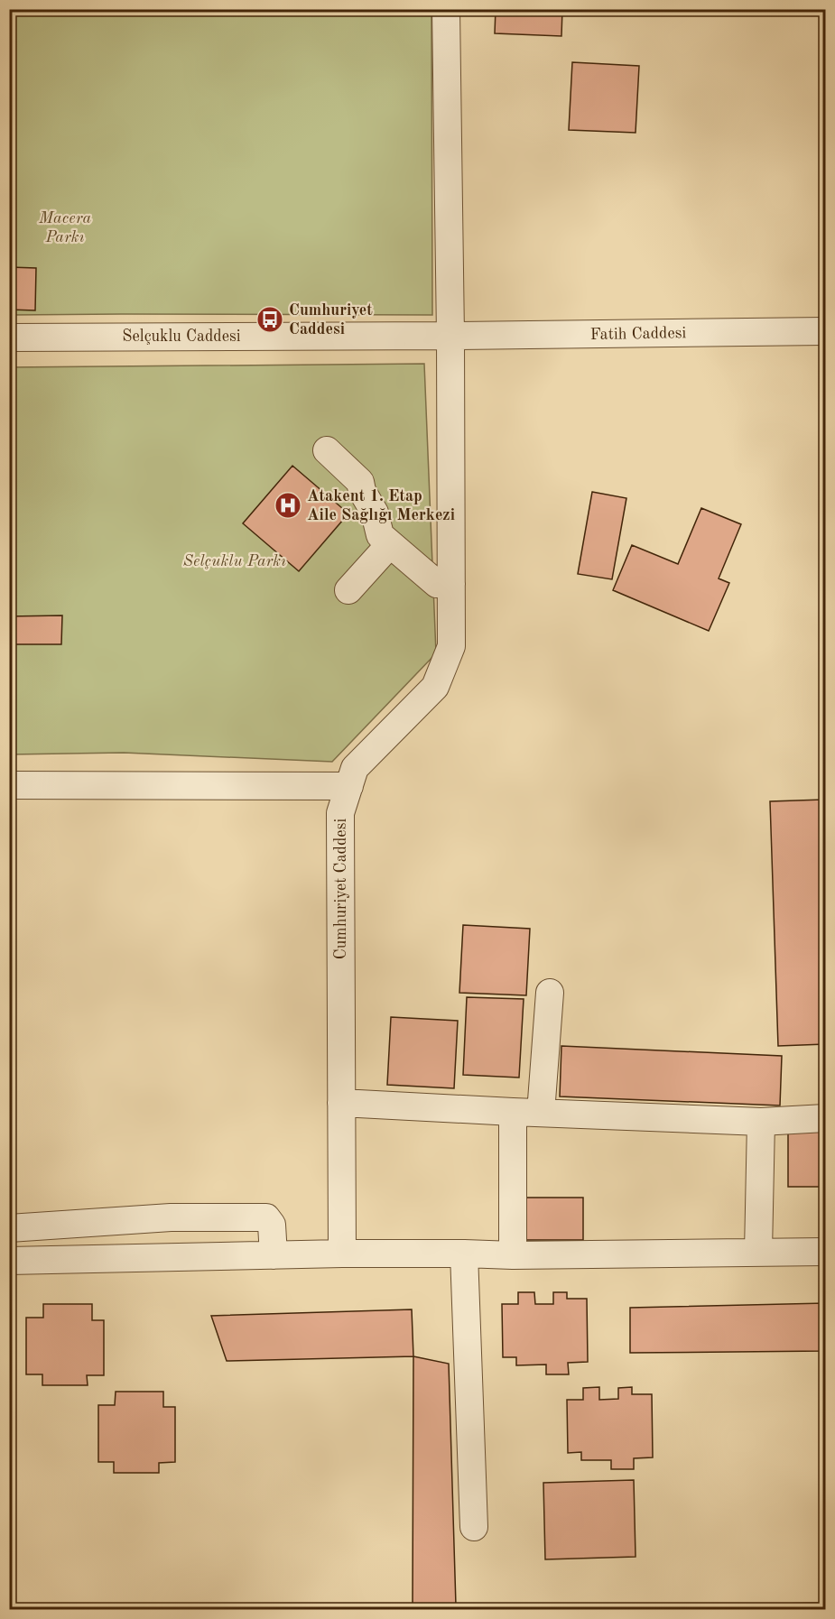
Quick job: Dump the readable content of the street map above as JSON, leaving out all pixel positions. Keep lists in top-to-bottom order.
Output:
{
  "streets": {
    "street": ["Fatih Caddesi", "Selçuklu Caddesi", "Cumhuriyet Caddesi"]
  },
  "crossings": [
    ["Fatih Caddesi", "Selçuklu Caddesi"],
    ["Fatih Caddesi", "Cumhuriyet Caddesi"],
    ["Selçuklu Caddesi", "Cumhuriyet Caddesi"]
  ],
  "parks": ["Macera Parkı", "Selçuklu Parkı"],
  "places": {
    "bus stop": ["Cumhuriyet Caddesi"],
    "hospital": ["Atakent 1. Etap Aile Sağlığı Merkezi"]
  }
}
